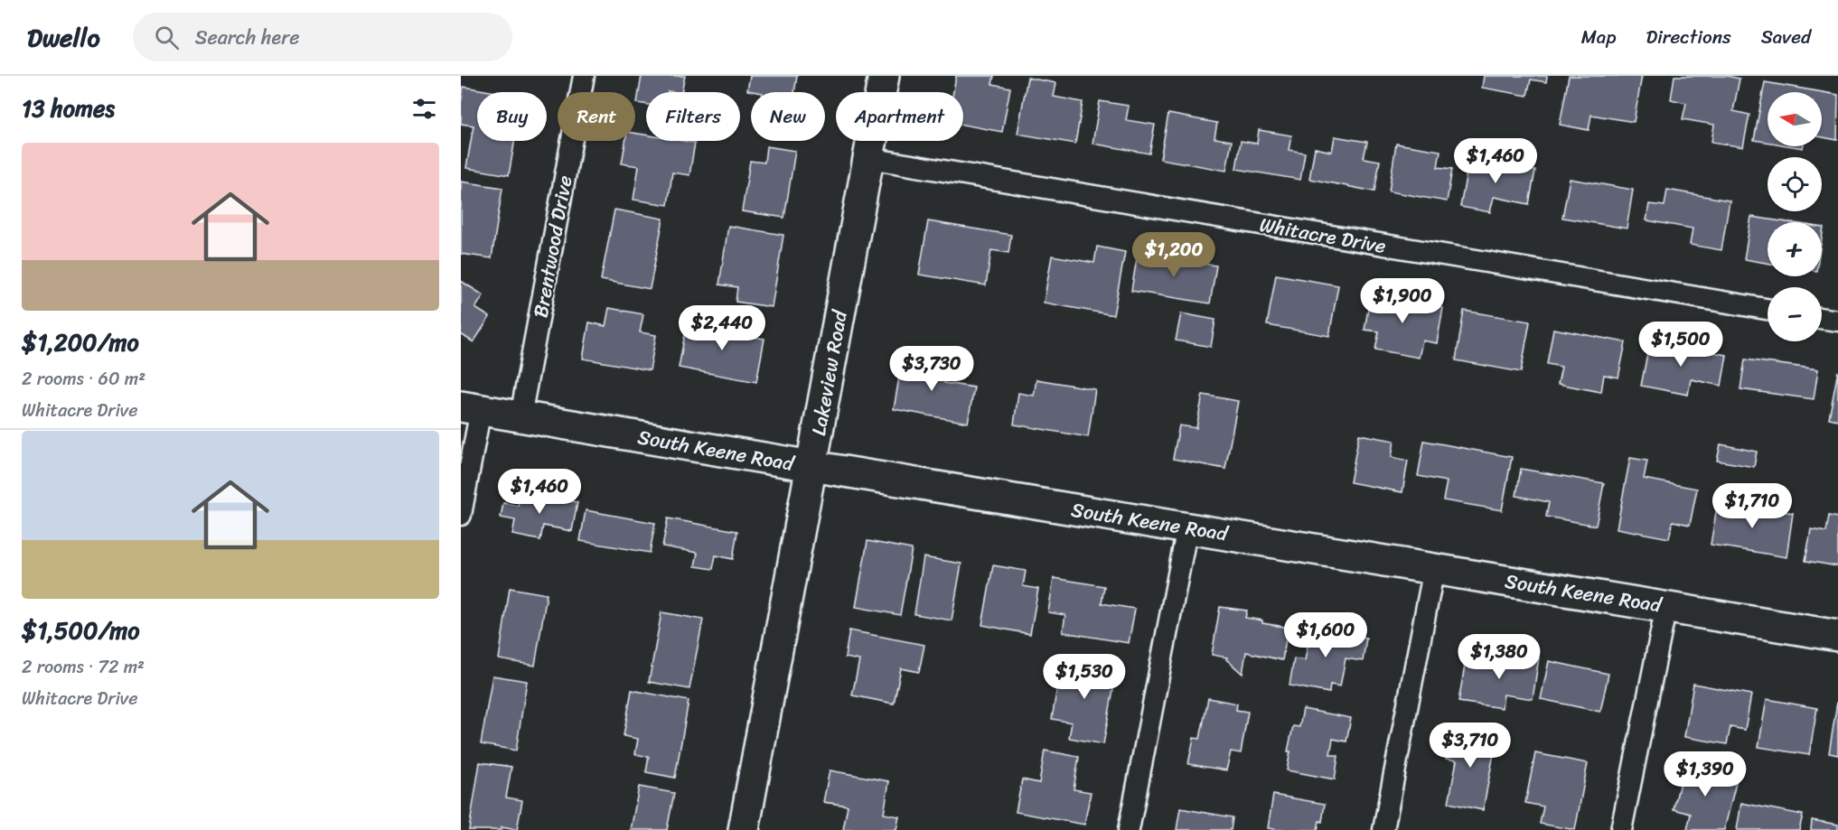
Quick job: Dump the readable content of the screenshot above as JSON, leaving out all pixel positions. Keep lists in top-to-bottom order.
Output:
{
  "streets": {
    "main road": ["Lakeview Road", "South Keene Road"],
    "street": ["Whitacre Drive", "Brentwood Drive"]
  },
  "crossings": [
    ["Whitacre Drive", "Lakeview Road"],
    ["Brentwood Drive", "South Keene Road"],
    ["Lakeview Road", "South Keene Road"]
  ],
  "north": "left",
  "page": {
    "header": "Dwello",
    "search": "Search here",
    "nav": ["Map", "Directions", "Saved"],
    "heading": "13 homes",
    "map_buttons": ["+", "−"],
    "chip": [
      "Buy",
      "Rent",
      "Filters",
      "New",
      "Apartment"
    ],
    "price": [
      "$1,460",
      "$1,200",
      "$1,900",
      "$2,440",
      "$1,500",
      "$3,730",
      "$1,460",
      "$1,710",
      "$1,600",
      "$1,380",
      "$1,530",
      "$3,710",
      "$1,390"
    ],
    "list": [
      {
        "name": "$1,200/mo",
        "note": "2 rooms · 60 m² · Whitacre Drive"
      },
      {
        "name": "$1,500/mo",
        "note": "2 rooms · 72 m² · Whitacre Drive"
      }
    ]
  }
}
